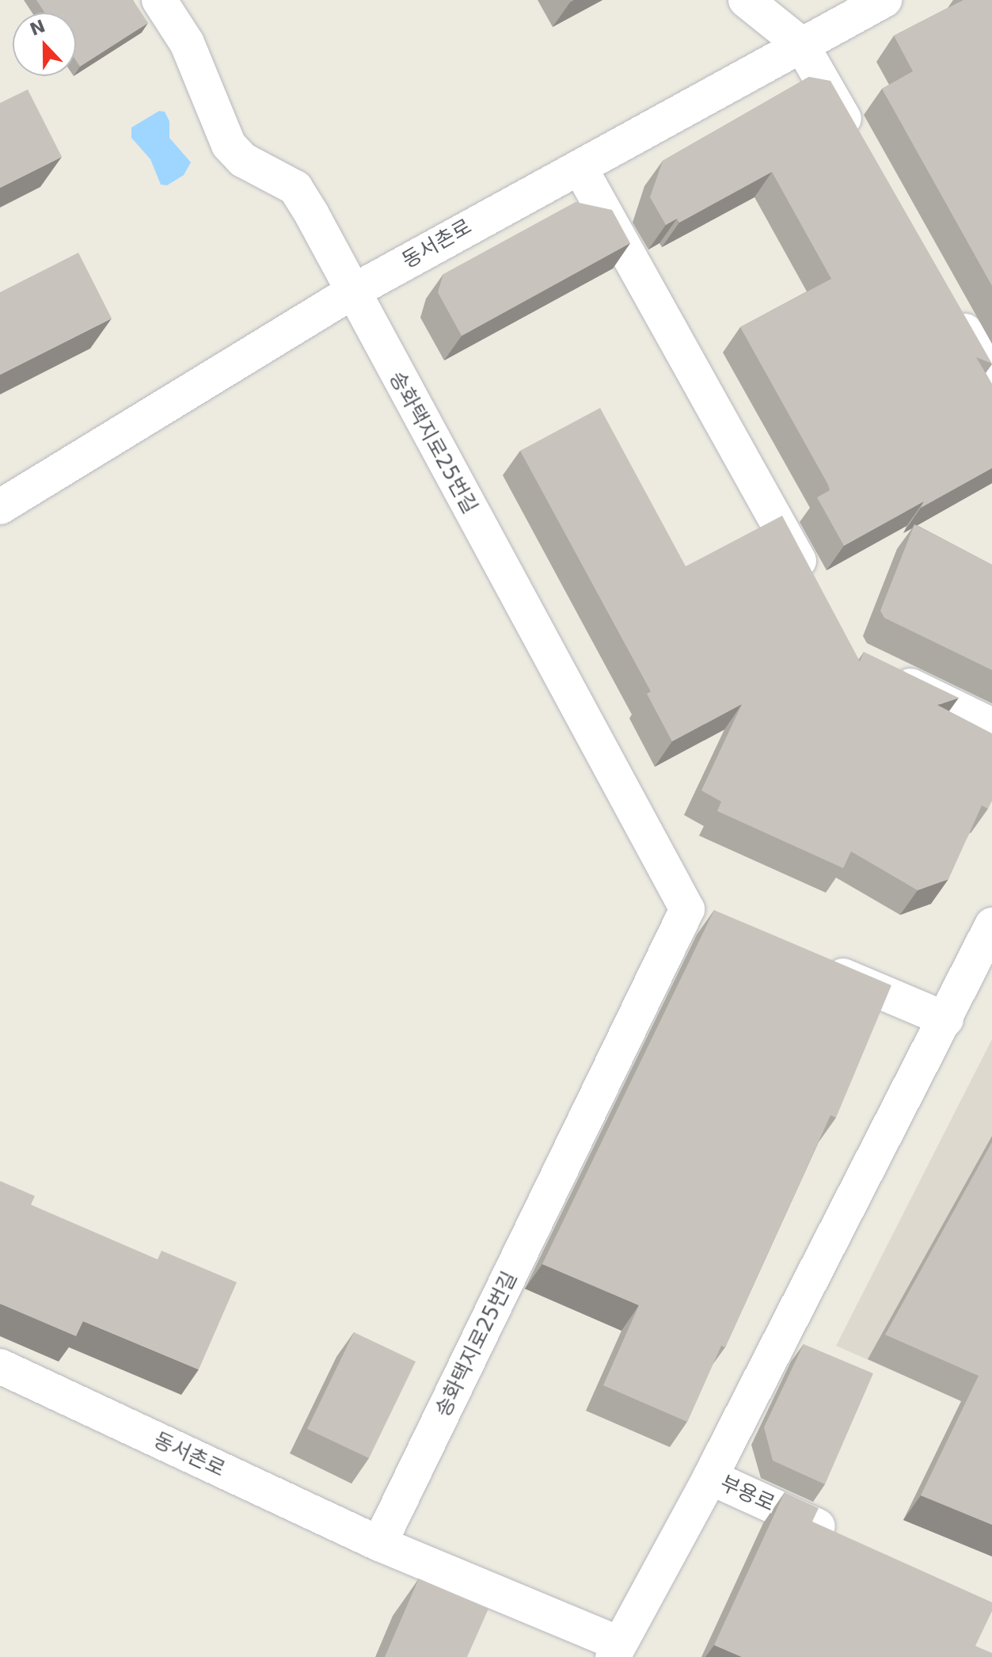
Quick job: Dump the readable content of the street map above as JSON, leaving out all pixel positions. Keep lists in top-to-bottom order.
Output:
{
  "streets": {
    "street": ["동서촌로", "송화택지로25번길", "부용로"]
  },
  "crossings": [
    ["동서촌로", "송화택지로25번길"]
  ],
  "north": "top"
}
